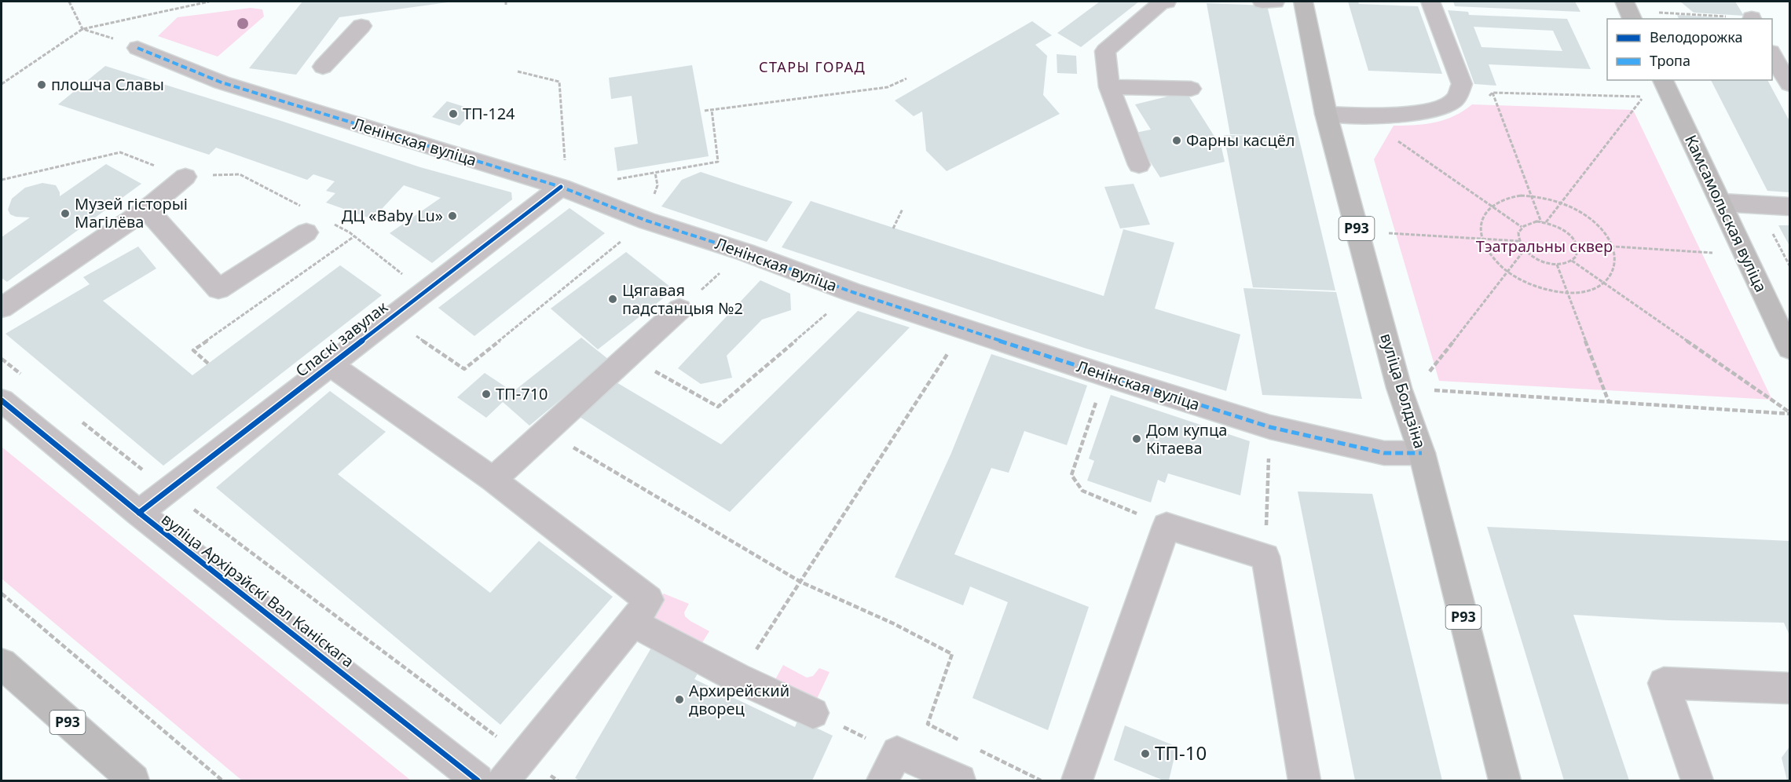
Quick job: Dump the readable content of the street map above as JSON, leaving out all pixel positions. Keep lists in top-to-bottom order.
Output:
{
  "streets": {
    "main road": ["Камсамольская вуліца", "Р93", "вуліца Болдзіна"],
    "street": ["Ленінская вуліца", "Спаскі завулак", "вуліца Архірэйскі Вал Каніскага"]
  },
  "crossings": [
    ["Ленінская вуліца", "Спаскі завулак"],
    ["Ленінская вуліца", "вуліца Болдзіна"],
    ["Спаскі завулак", "вуліца Архірэйскі Вал Каніскага"]
  ],
  "districts": ["СТАРЫ ГОРАД"],
  "parks": ["Тэатральны сквер"],
  "places": [
    "плошча Славы",
    "ТП-124",
    "Фарны касцёл",
    "Музей гісторыі Магілёва",
    "ДЦ «Baby Lu»",
    "Цягавая падстанцыя №2",
    "ТП-710",
    "Дом купца Кітаева",
    "Архирейский дворец",
    "ТП-10"
  ],
  "legend": ["Велодорожка", "Тропа"]
}
